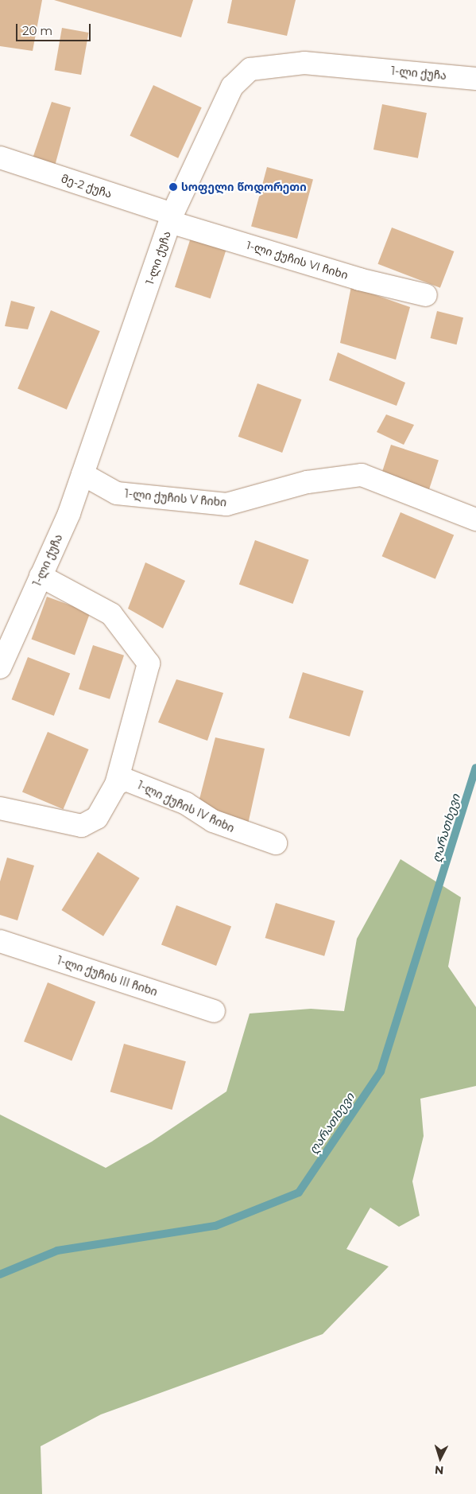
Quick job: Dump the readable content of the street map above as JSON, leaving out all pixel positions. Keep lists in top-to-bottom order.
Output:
{
  "streets": {
    "street": [
      "1-ლი ქუჩა",
      "მე-2 ქუჩა",
      "1-ლი ქუჩის VI ჩიხი",
      "1-ლი ქუჩის V ჩიხი",
      "1-ლი ქუჩის IV ჩიხი",
      "1-ლი ქუჩის III ჩიხი"
    ]
  },
  "crossings": [
    ["1-ლი ქუჩა", "მე-2 ქუჩა"],
    ["1-ლი ქუჩა", "1-ლი ქუჩის VI ჩიხი"],
    ["1-ლი ქუჩა", "1-ლი ქუჩის V ჩიხი"],
    ["მე-2 ქუჩა", "1-ლი ქუჩის VI ჩიხი"]
  ],
  "water": ["ღარათხევი"],
  "places": ["სოფელი წოდორეთი"],
  "scale_bar": "20 m",
  "north": "bottom"
}
